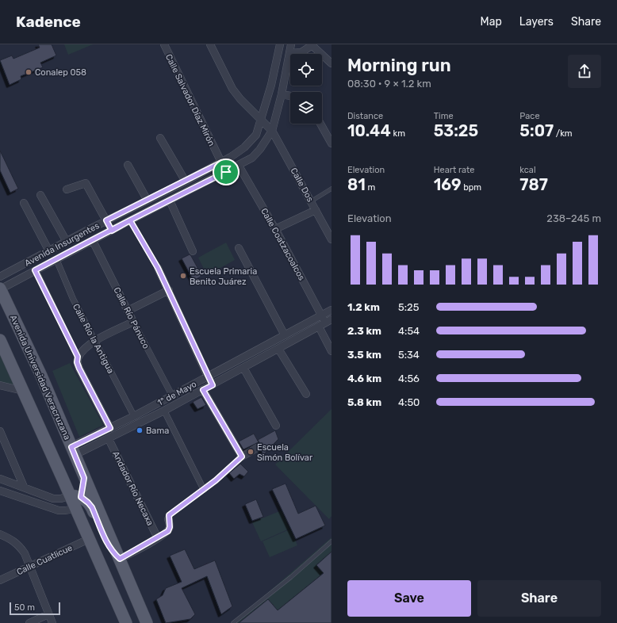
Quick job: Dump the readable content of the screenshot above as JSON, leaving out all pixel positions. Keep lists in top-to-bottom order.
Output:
{
  "streets": {
    "main road": ["Avenida Universidad Veracruzana"],
    "street": [
      "Calle Salvador Díaz Mirón",
      "Calle Dos",
      "Avenida Insurgentes",
      "Calle Coatzacoalcos",
      "Calle Río Pánuco",
      "Calle Río la Antigua",
      "1° de Mayo",
      "Andador Río Necaxa",
      "Calle Cuatlicue"
    ]
  },
  "crossings": [
    ["Calle Salvador Díaz Mirón", "Avenida Insurgentes"],
    ["Calle Dos", "Avenida Insurgentes"],
    ["Avenida Insurgentes", "Calle Coatzacoalcos"],
    ["Avenida Insurgentes", "Calle Río Pánuco"],
    ["Avenida Insurgentes", "Calle Río la Antigua"],
    ["Avenida Insurgentes", "Avenida Universidad Veracruzana"],
    ["Calle Coatzacoalcos", "1° de Mayo"],
    ["Calle Río Pánuco", "1° de Mayo"],
    ["Calle Río la Antigua", "1° de Mayo"],
    ["Avenida Universidad Veracruzana", "1° de Mayo"],
    ["1° de Mayo", "Andador Río Necaxa"]
  ],
  "places": [
    "Conalep 058",
    "Escuela Primaria Benito Juárez",
    "Bama",
    "Escuela Simón Bolívar"
  ],
  "scale_bar": "50 m",
  "page": {
    "header": "Kadence",
    "nav": ["Map", "Layers", "Share"],
    "heading": ["Morning run", "08:30 · 9 × 1.2 km"],
    "stats": [
      ["Distance", "10.44 km"],
      ["Time", "53:25"],
      ["Pace", "5:07 /km"],
      ["Elevation", "81 m"],
      ["Heart rate", "169 bpm"],
      ["kcal", "787"]
    ],
    "chart": ["Elevation", "238–245 m"],
    "list": [
      {
        "name": "1.2 km",
        "note": "5:25"
      },
      {
        "name": "2.3 km",
        "note": "4:54"
      },
      {
        "name": "3.5 km",
        "note": "5:34"
      },
      {
        "name": "4.6 km",
        "note": "4:56"
      },
      {
        "name": "5.8 km",
        "note": "4:50"
      }
    ],
    "buttons": ["Save", "Share"],
    "scale": "50 m"
  }
}
